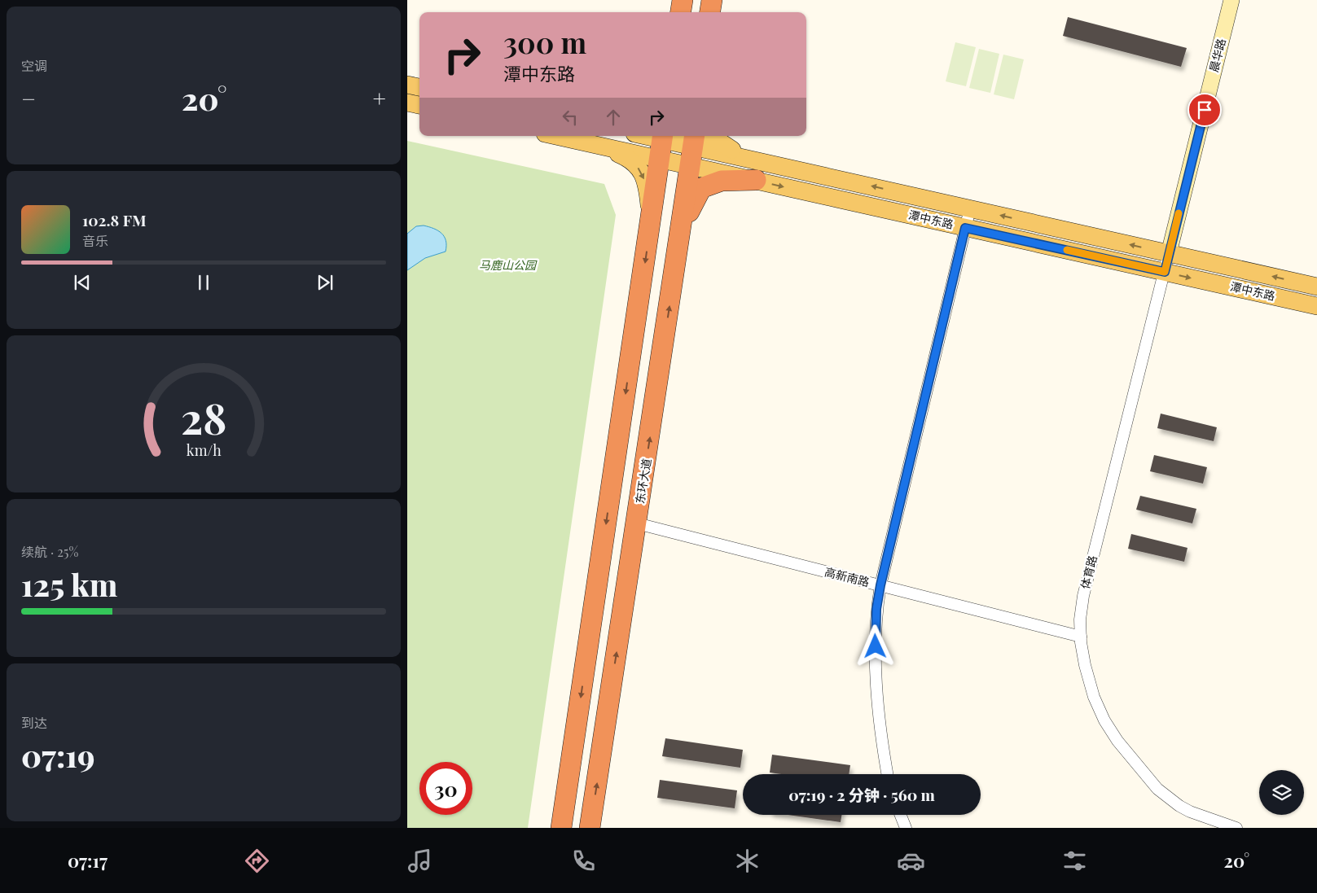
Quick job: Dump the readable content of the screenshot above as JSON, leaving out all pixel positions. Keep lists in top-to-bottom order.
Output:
{
  "streets": {
    "highway": ["东环大道"],
    "main road": ["潭中东路"],
    "street": ["晨华路", "体育路", "高新南路"]
  },
  "crossings": [
    ["晨华路", "潭中东路"],
    ["晨华路", "体育路"],
    ["潭中东路", "东环大道"],
    ["潭中东路", "体育路"],
    ["东环大道", "高新南路"],
    ["体育路", "高新南路"]
  ],
  "parks": ["马鹿山公园"],
  "page": {
    "tile": [
      "空调",
      ["续航 · 25%", "125 km"],
      ["到达", "07:19"]
    ],
    "turn": ["300 m", "潭中东路"],
    "heat": ["−", "20°", "+"],
    "song": ["102.8 FM", "音乐"],
    "limit": "30",
    "trip": "07:19 · 2 分钟 · 560 m",
    "tabs": ["07:17", "20°"],
    "gauge": ["28", "km/h"]
  }
}
